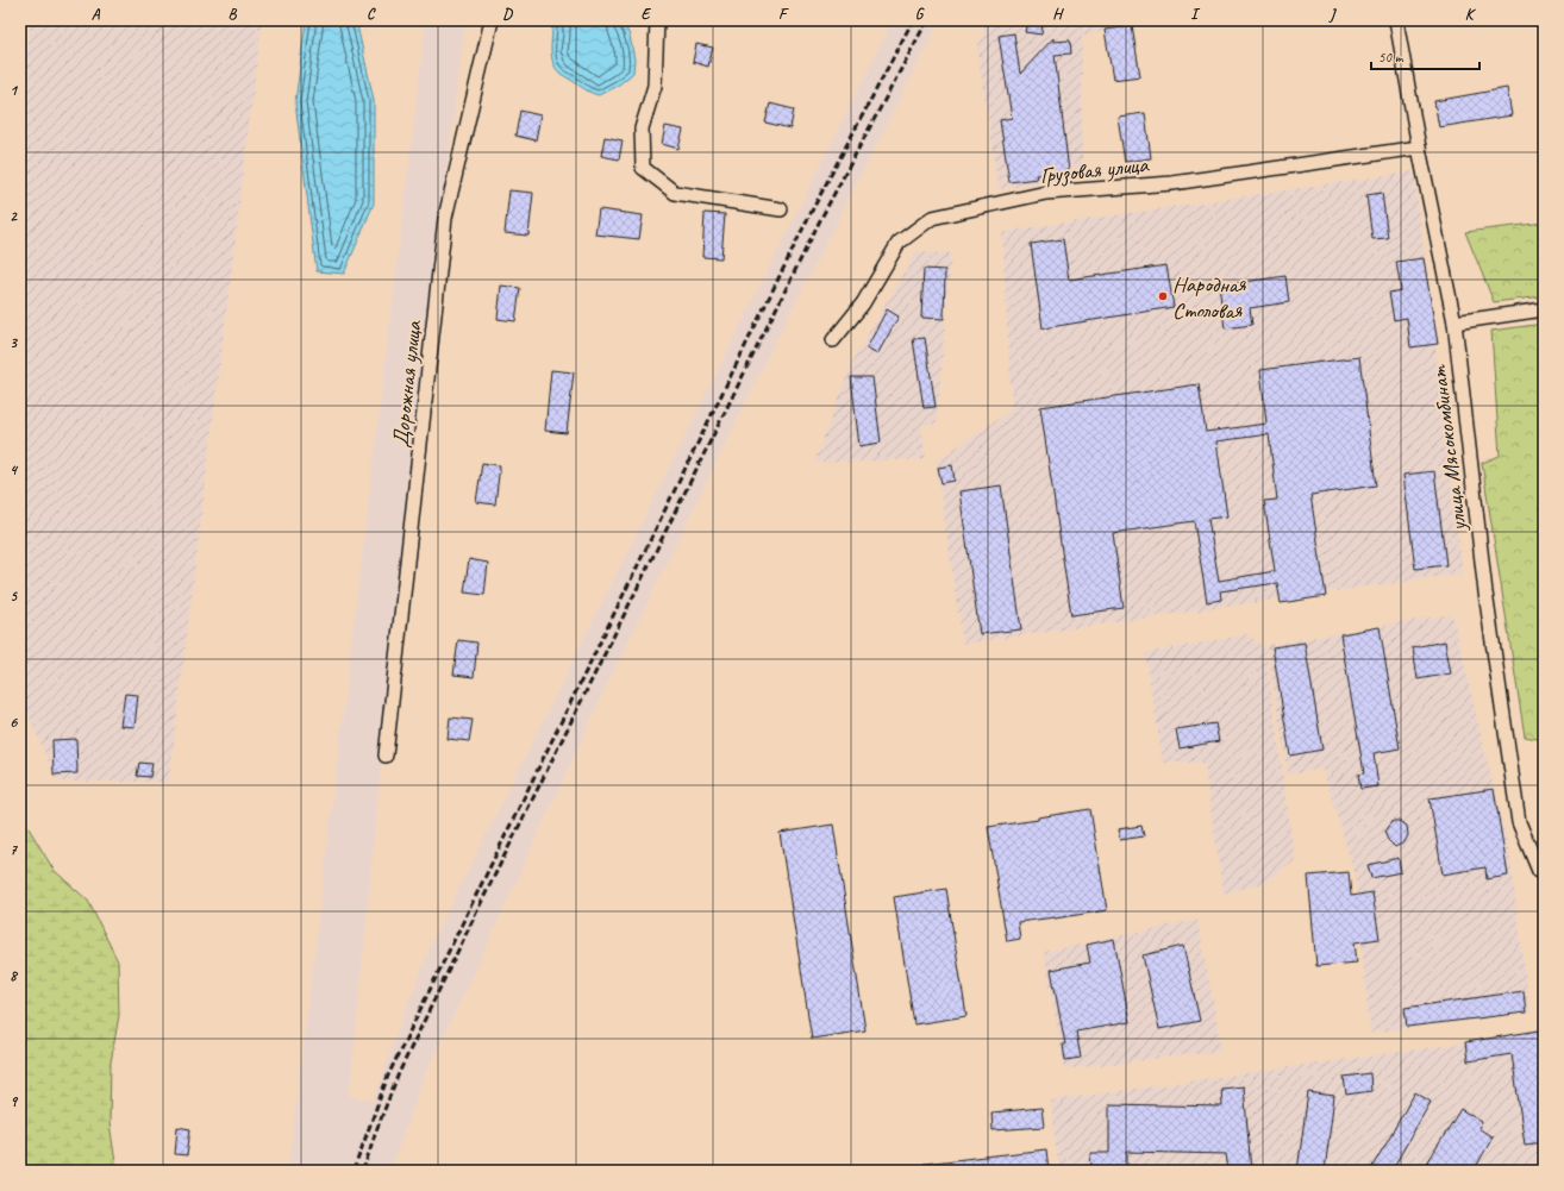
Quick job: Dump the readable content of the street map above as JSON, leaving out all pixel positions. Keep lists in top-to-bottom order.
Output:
{
  "streets": {
    "street": ["Грузовая улица", "Дорожная улица", "улица Мясокомбинат"]
  },
  "crossings": [
    ["Грузовая улица", "улица Мясокомбинат"]
  ],
  "places": ["Народная Столовая"],
  "scale_bar": "50 m",
  "grid": {
    "columns": [
      "A",
      "B",
      "C",
      "D",
      "E",
      "F",
      "G",
      "H",
      "I",
      "J",
      "K"
    ],
    "rows": [
      "1",
      "2",
      "3",
      "4",
      "5",
      "6",
      "7",
      "8",
      "9"
    ]
  }
}
